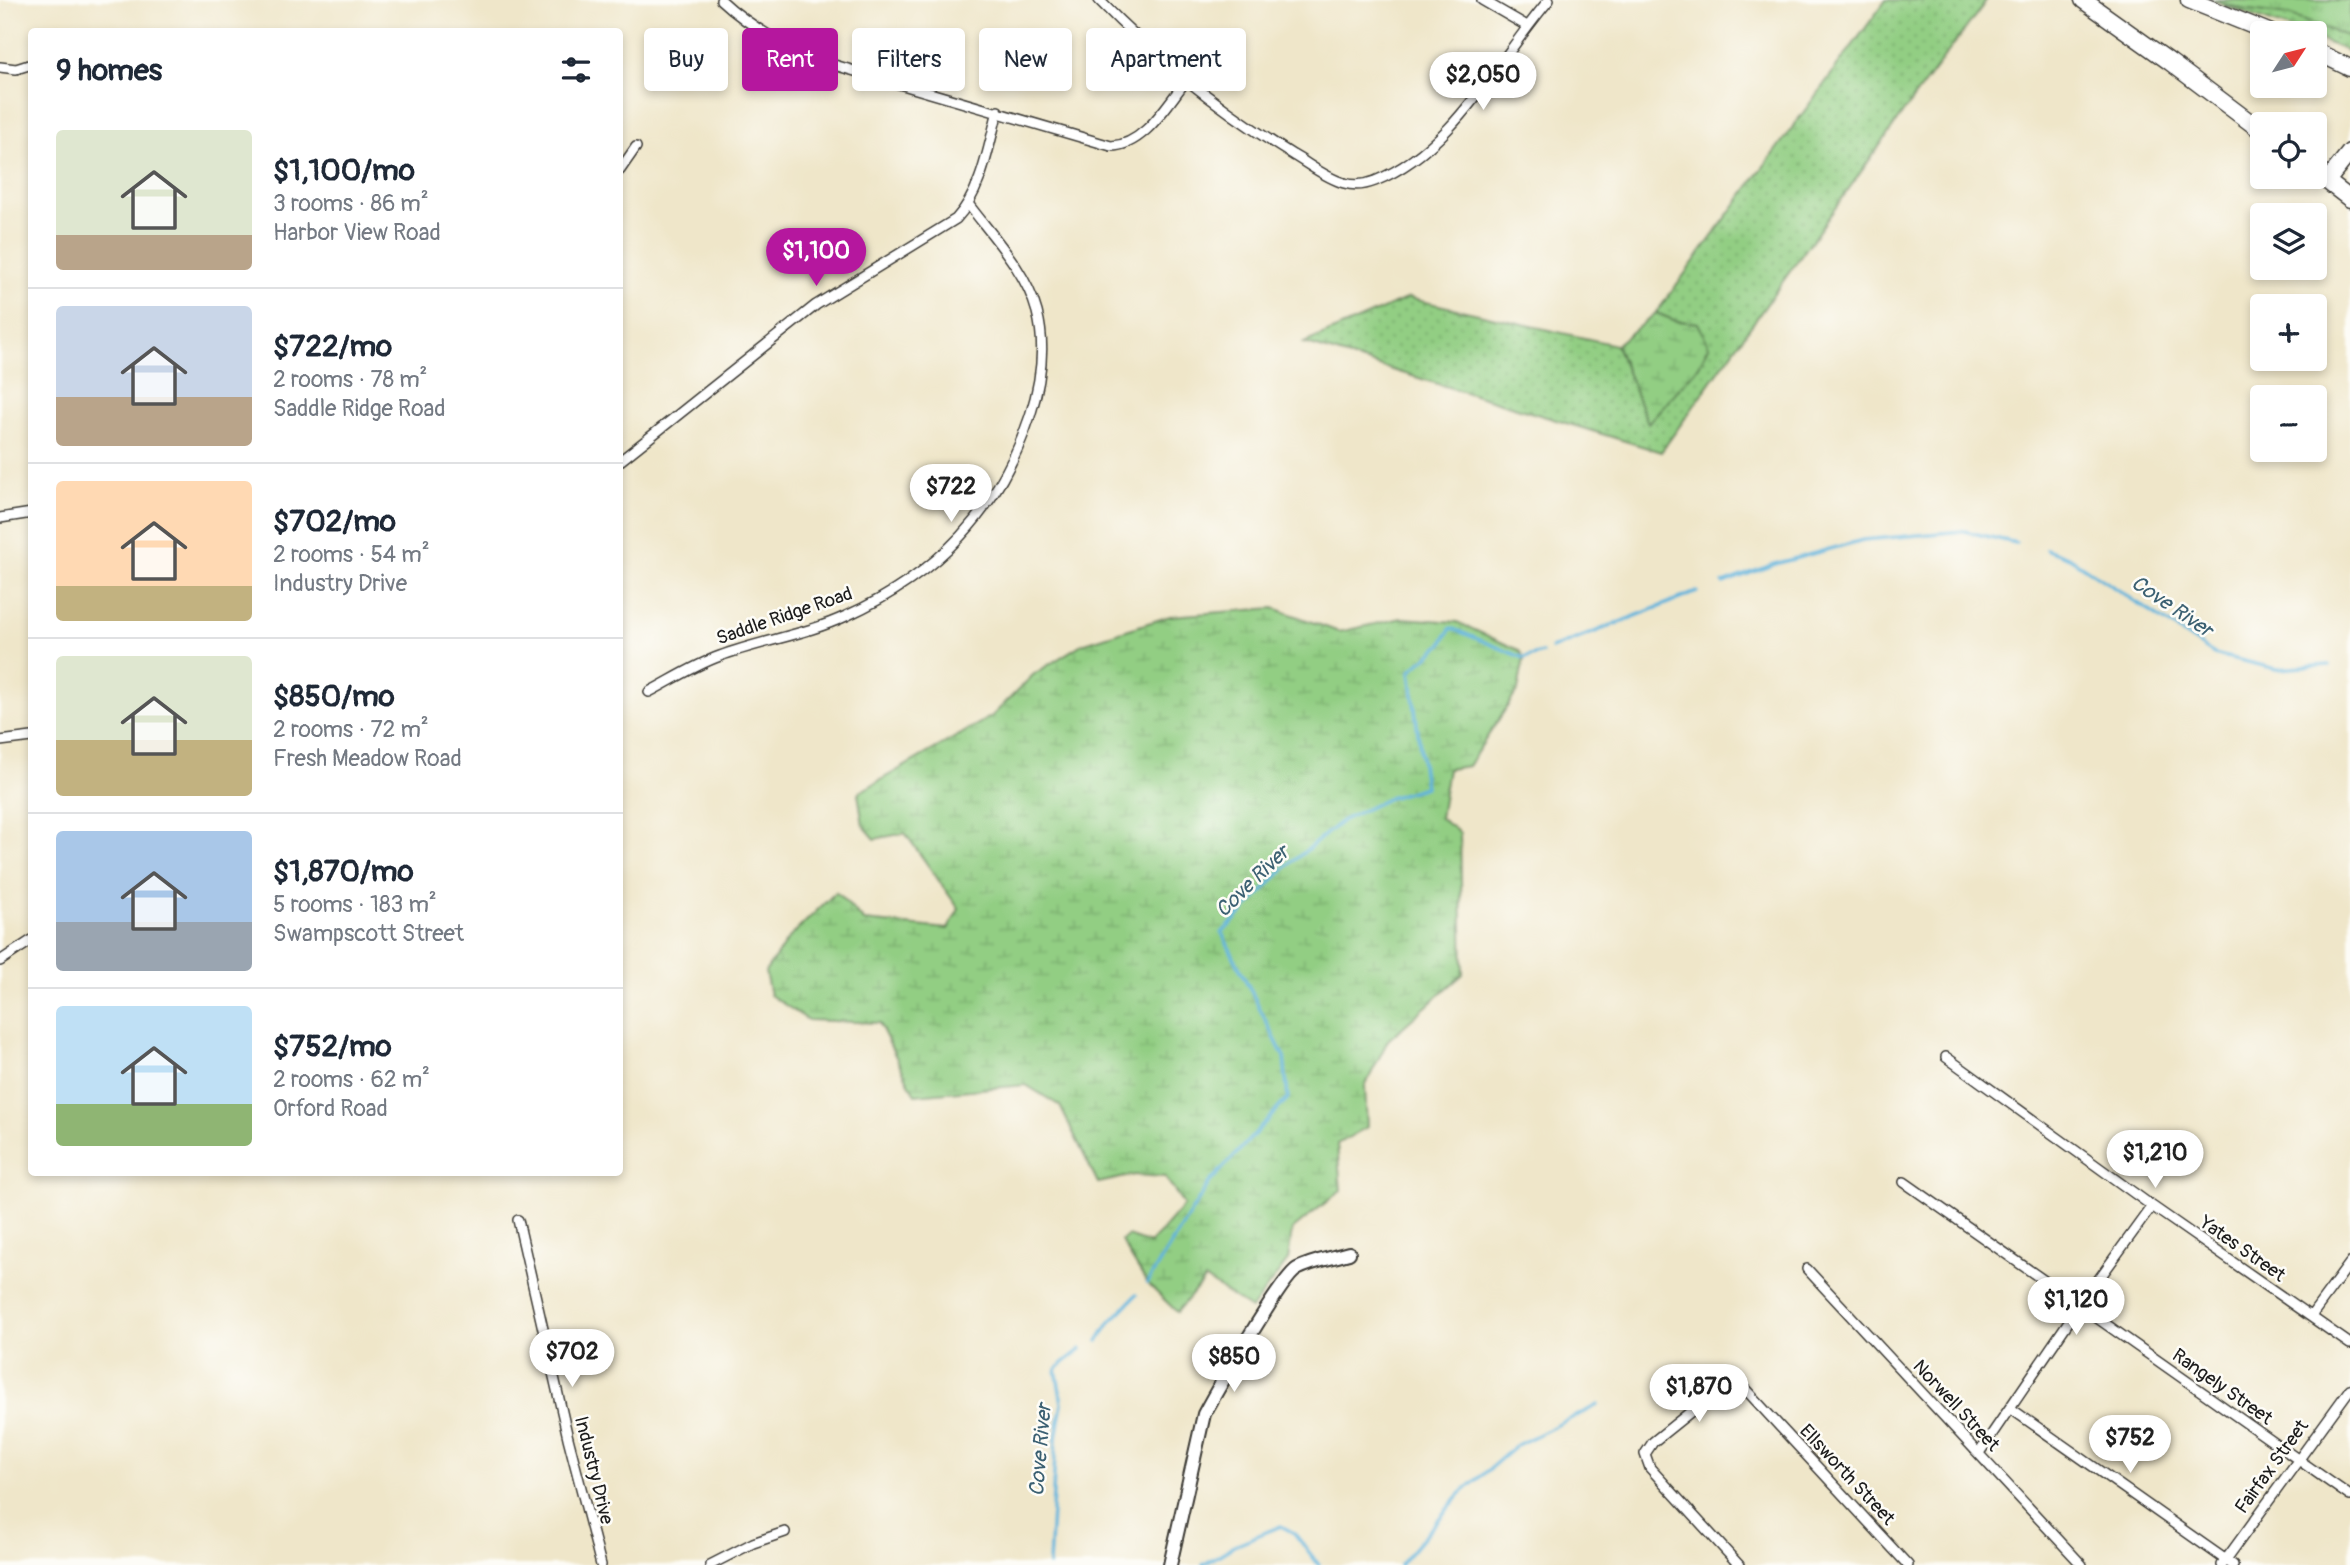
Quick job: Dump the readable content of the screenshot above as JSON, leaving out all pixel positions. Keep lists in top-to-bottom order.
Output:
{
  "streets": {
    "street": [
      "Saddle Ridge Road",
      "Yates Street",
      "Rangely Street",
      "Norwell Street",
      "Fairfax Street",
      "Industry Drive",
      "Ellsworth Street"
    ]
  },
  "crossings": [
    ["Rangely Street", "Fairfax Street"]
  ],
  "water": ["Cove River"],
  "north": "top right",
  "page": {
    "map_buttons": ["+", "−"],
    "chip": [
      "Buy",
      "Rent",
      "Filters",
      "New",
      "Apartment"
    ],
    "heading": "9 homes",
    "price": [
      "$2,050",
      "$1,100",
      "$722",
      "$1,210",
      "$1,120",
      "$702",
      "$850",
      "$1,870",
      "$752"
    ],
    "list": [
      {
        "name": "$1,100/mo",
        "note": "3 rooms · 86 m² · Harbor View Road"
      },
      {
        "name": "$722/mo",
        "note": "2 rooms · 78 m² · Saddle Ridge Road"
      },
      {
        "name": "$702/mo",
        "note": "2 rooms · 54 m² · Industry Drive"
      },
      {
        "name": "$850/mo",
        "note": "2 rooms · 72 m² · Fresh Meadow Road"
      },
      {
        "name": "$1,870/mo",
        "note": "5 rooms · 183 m² · Swampscott Street"
      },
      {
        "name": "$752/mo",
        "note": "2 rooms · 62 m² · Orford Road"
      }
    ]
  }
}
